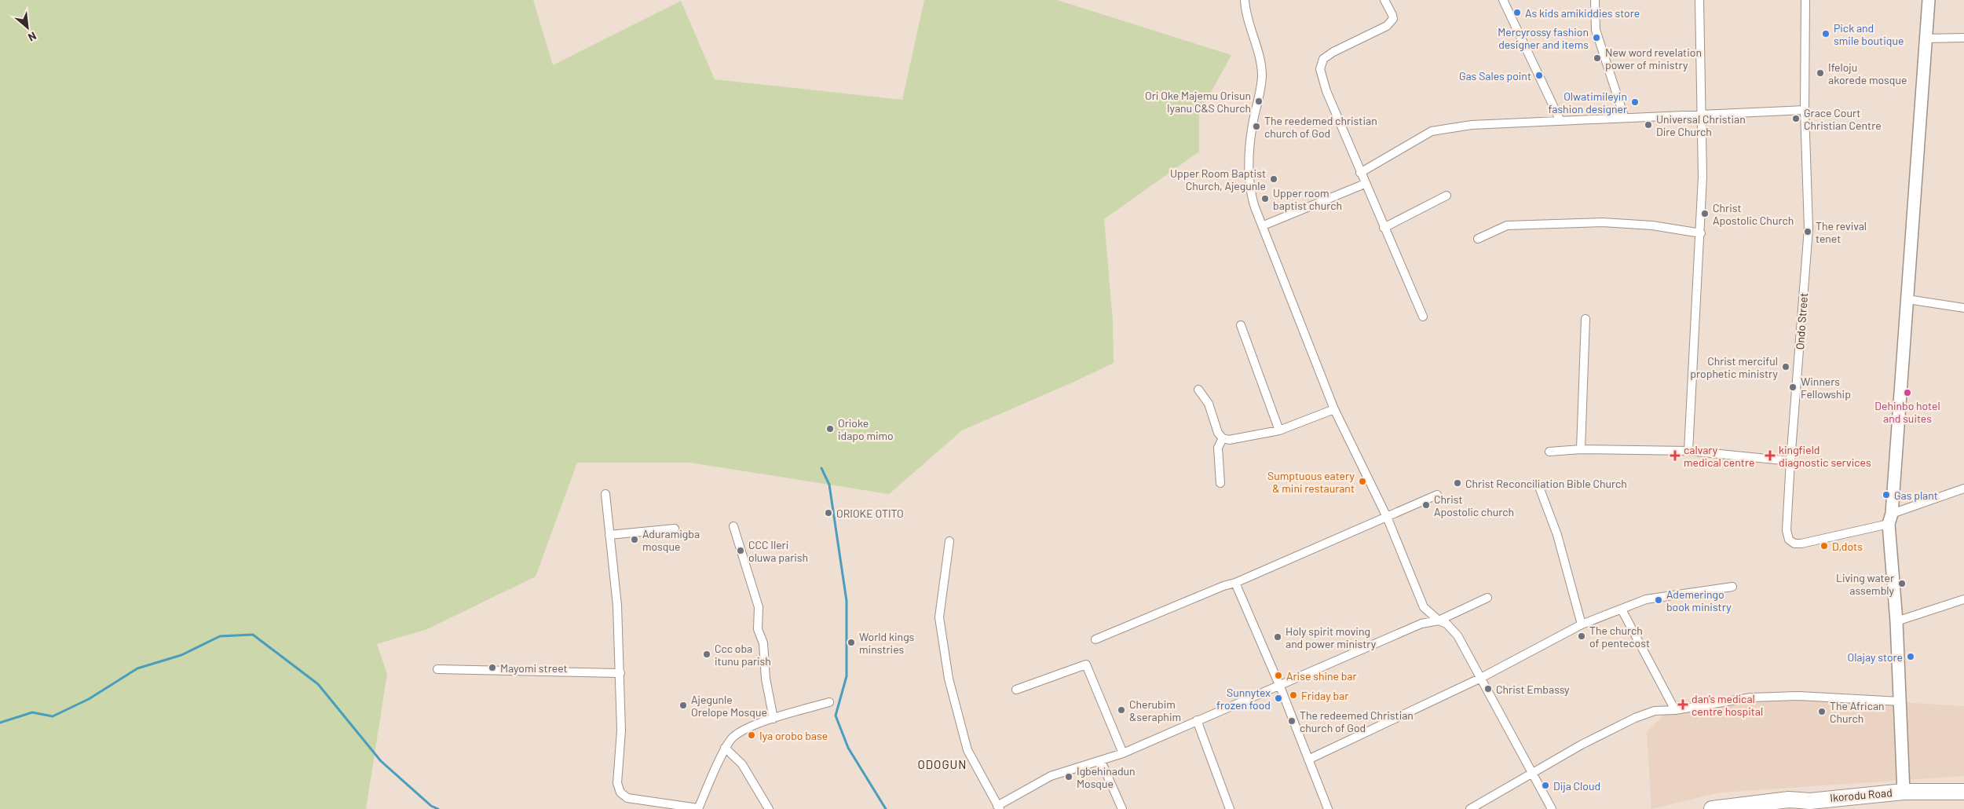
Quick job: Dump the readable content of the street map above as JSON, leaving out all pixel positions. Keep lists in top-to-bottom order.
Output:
{
  "streets": {
    "highway": ["Ikorodu Road"],
    "street": ["Ondo Street"]
  },
  "districts": ["ODOGUN"],
  "places": {
    "other": [
      "As kids amikiddies store",
      "Pick and smile boutique",
      "Mercyrossy fashion designer and items",
      "New word revelation power of ministry",
      "Ifeloju akorede mosque",
      "Gas Sales point",
      "Ori Oke Majemu Orisun Iyanu C&S Church",
      "Olwatimileyin fashion designer",
      "Grace Court Christian Centre",
      "Universal Christian Dire Church",
      "The reedemed christian church of God",
      "Upper Room Baptist Church, Ajegunle",
      "Upper room baptist church",
      "Christ Apostolic Church",
      "The revival tenet",
      "Christ merciful prophetic ministry",
      "Winners Fellowship",
      "Dehinbo hotel and suites",
      "Orioke idapo mimo",
      "Sumptuous eatery & mini restaurant",
      "Christ Reconciliation Bible Church",
      "Gas plant",
      "Christ Apostolic church",
      "ORIOKE OTITO",
      "Aduramigba mosque",
      "D,dots",
      "CCC Ileri oluwa parish",
      "Living water assembly",
      "Ademeringo book ministry",
      "The church of pentecost",
      "Holy spirit moving and power ministry",
      "World kings minstries",
      "Ccc oba itunu parish",
      "Olajay store",
      "Mayomi street",
      "Arise shine bar",
      "Christ Embassy",
      "Friday bar",
      "Sunnytex frozen food",
      "Ajegunle Orelope Mosque",
      "Cherubim &seraphim",
      "The African Church",
      "The redeemed Christian church of God",
      "Iya orobo base",
      "Igbehinadun Mosque",
      "Dija Cloud"
    ],
    "health": ["calvary medical centre", "kingfield diagnostic services", "dan's medical centre hospital"]
  },
  "north": "bottom right"
}
